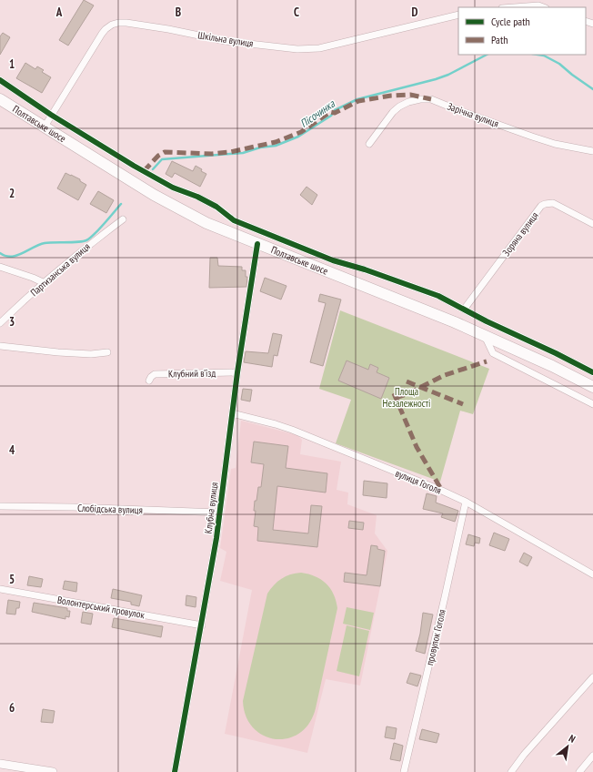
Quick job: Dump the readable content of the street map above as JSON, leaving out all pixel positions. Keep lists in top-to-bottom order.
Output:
{
  "streets": {
    "highway": ["Полтавське шосе"],
    "street": [
      "Шкільна вулиця",
      "Зарічна вулиця",
      "Зоряна вулиця",
      "Партизанська вулиця",
      "Клубний в’їзд",
      "вулиця Гоголя",
      "Клубна вулиця",
      "Слобідська вулиця",
      "Волонтерський провулок",
      "провулок Гоголя"
    ]
  },
  "crossings": [
    ["Шкільна вулиця", "Полтавське шосе"],
    ["Полтавське шосе", "Клубна вулиця"],
    ["Клубний в’їзд", "Клубна вулиця"],
    ["вулиця Гоголя", "Клубна вулиця"],
    ["вулиця Гоголя", "провулок Гоголя"],
    ["Клубна вулиця", "Слобідська вулиця"],
    ["Клубна вулиця", "Волонтерський провулок"]
  ],
  "water": ["Пісочинка"],
  "parks": ["Площа Незалежності"],
  "legend": ["Cycle path", "Path"],
  "north": "top right",
  "grid": {
    "columns": [
      "A",
      "B",
      "C",
      "D"
    ],
    "rows": [
      "1",
      "2",
      "3",
      "4",
      "5",
      "6"
    ]
  }
}
